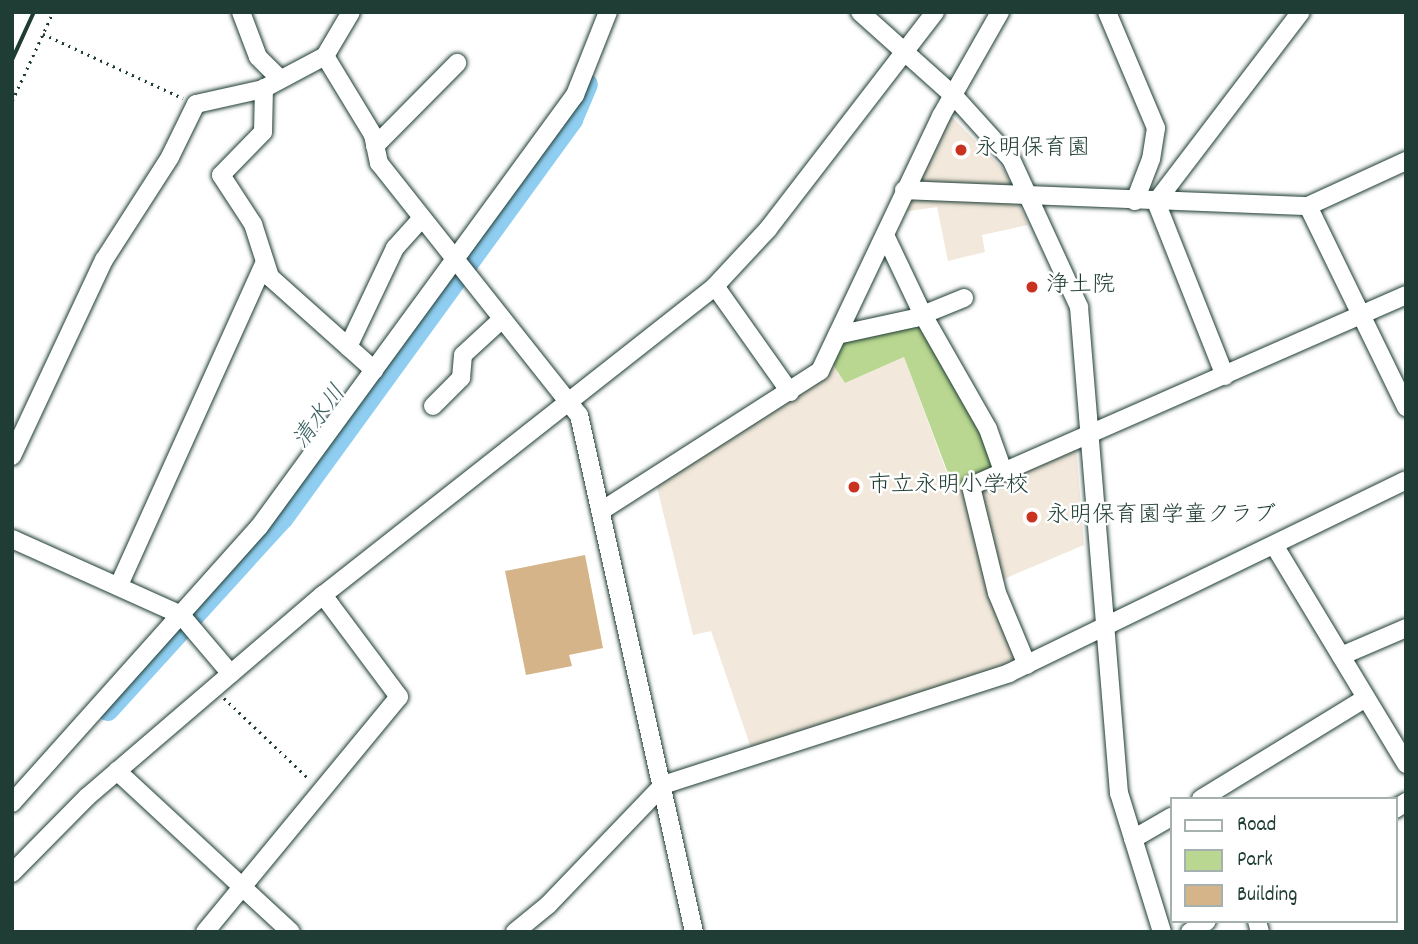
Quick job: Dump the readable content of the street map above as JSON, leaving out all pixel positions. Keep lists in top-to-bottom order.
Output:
{
  "water": ["清水川"],
  "places": [
    "永明保育園",
    "浄土院",
    "市立永明小学校",
    "永明保育園学童クラブ"
  ],
  "legend": ["Road", "Park", "Building"]
}
